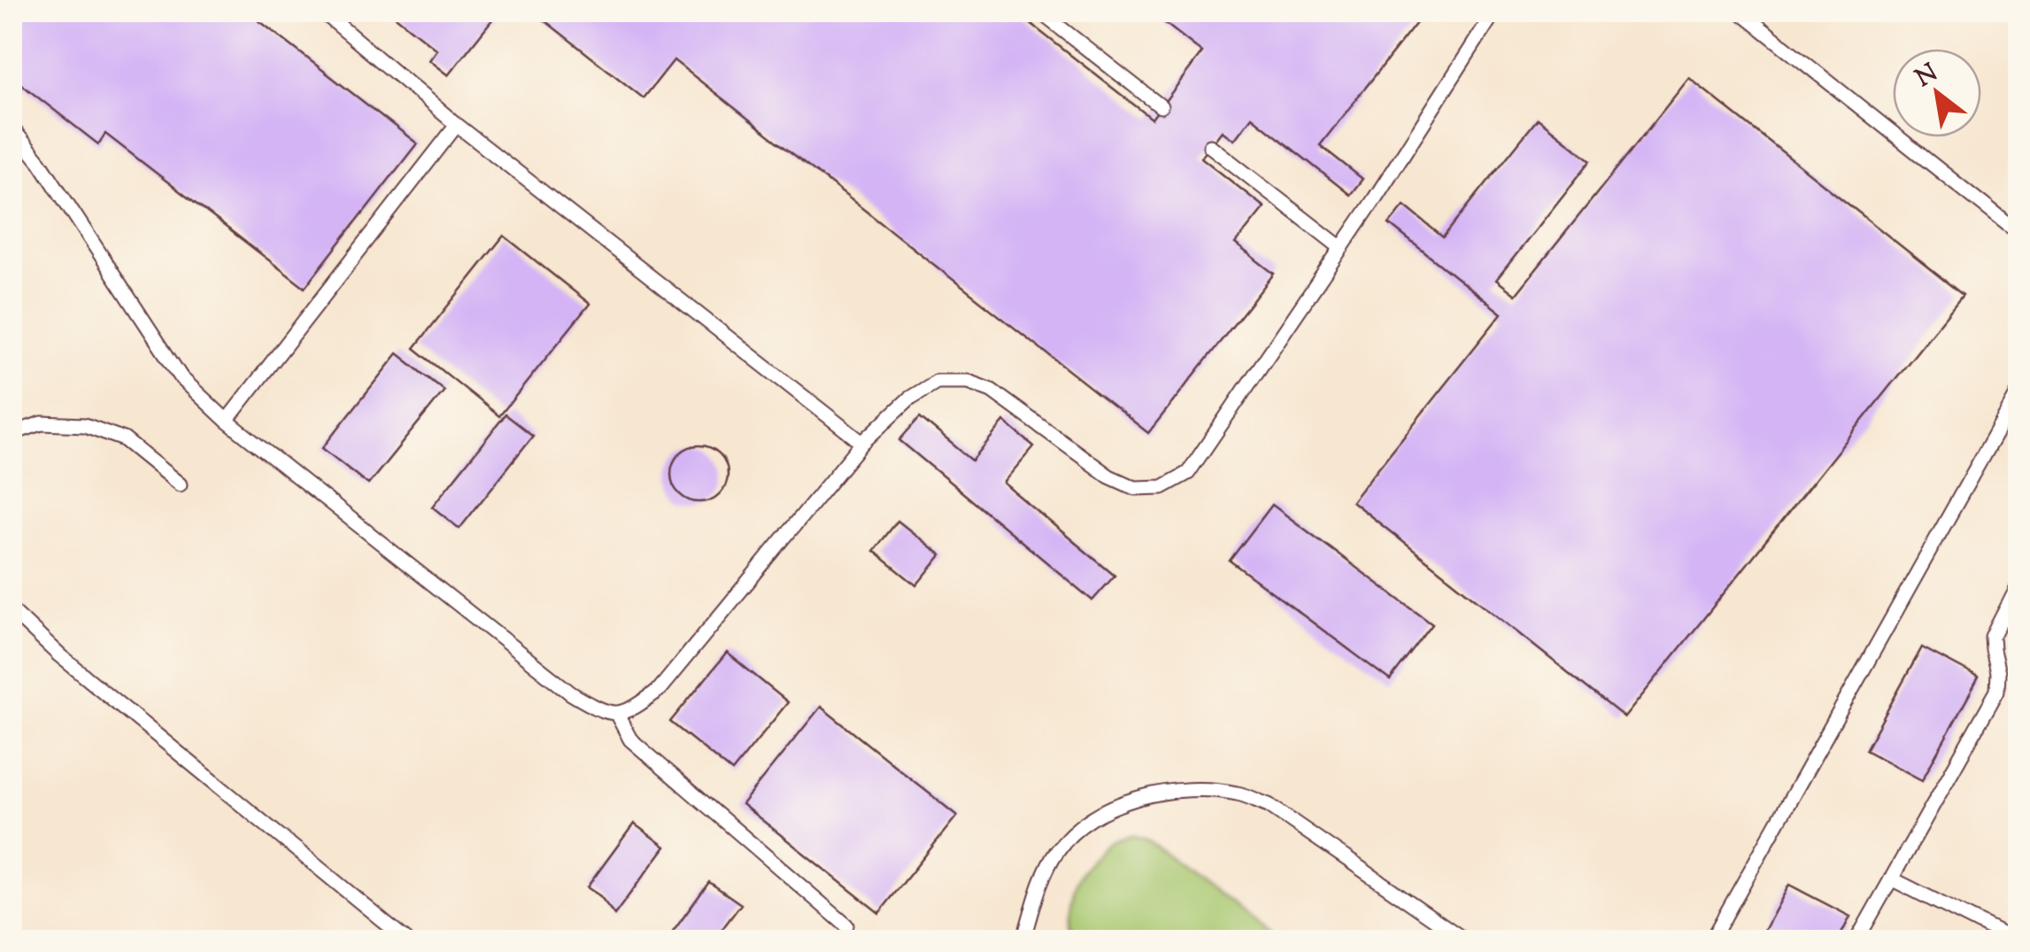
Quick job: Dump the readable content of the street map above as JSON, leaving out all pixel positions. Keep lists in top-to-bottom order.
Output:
{
  "north": "top left"
}
